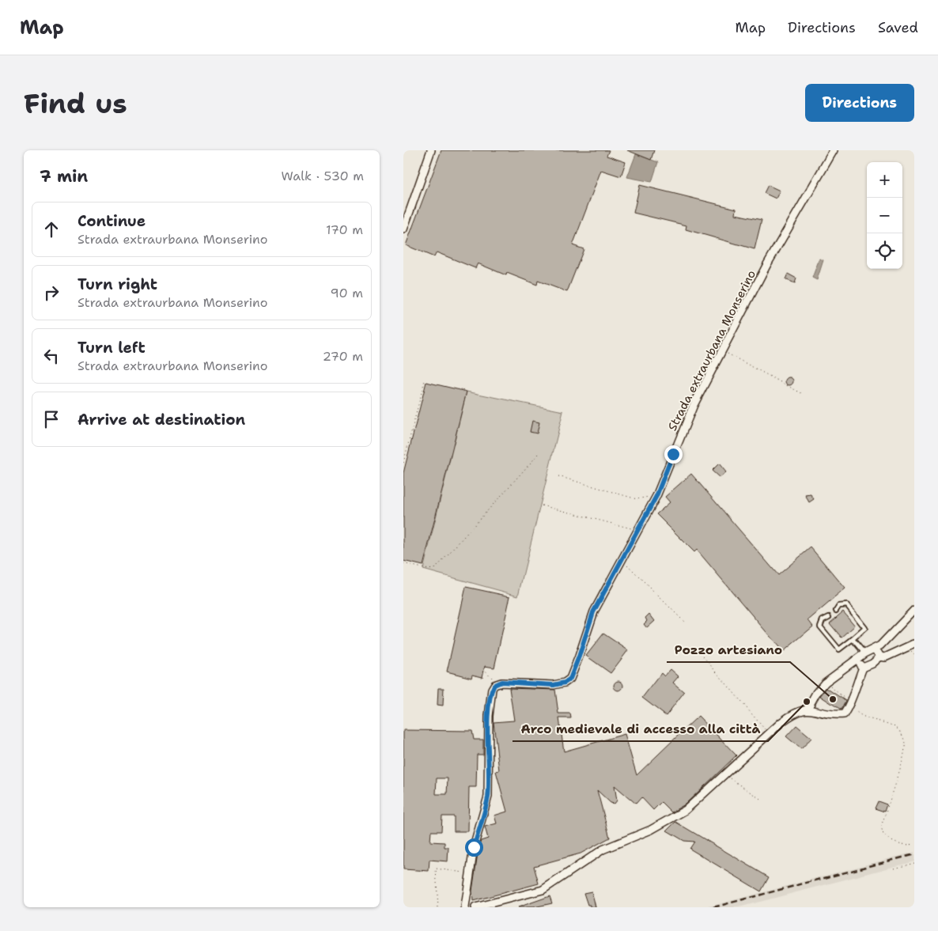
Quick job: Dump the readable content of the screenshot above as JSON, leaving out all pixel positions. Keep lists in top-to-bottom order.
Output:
{
  "streets": {
    "street": ["Strada extraurbana Monserino"]
  },
  "places": ["Pozzo artesiano", "Arco medievale di accesso alla città"],
  "page": {
    "header": "Map",
    "nav": ["Map", "Directions", "Saved"],
    "buttons": "Directions",
    "title": "Find us",
    "heading": ["7 min", "Walk · 530 m"],
    "map_buttons": ["+", "−"],
    "list": [
      ["Continue", "Strada extraurbana Monserino", "170 m"],
      ["Turn right", "Strada extraurbana Monserino", "90 m"],
      ["Turn left", "Strada extraurbana Monserino", "270 m"],
      "Arrive at destination"
    ]
  }
}
